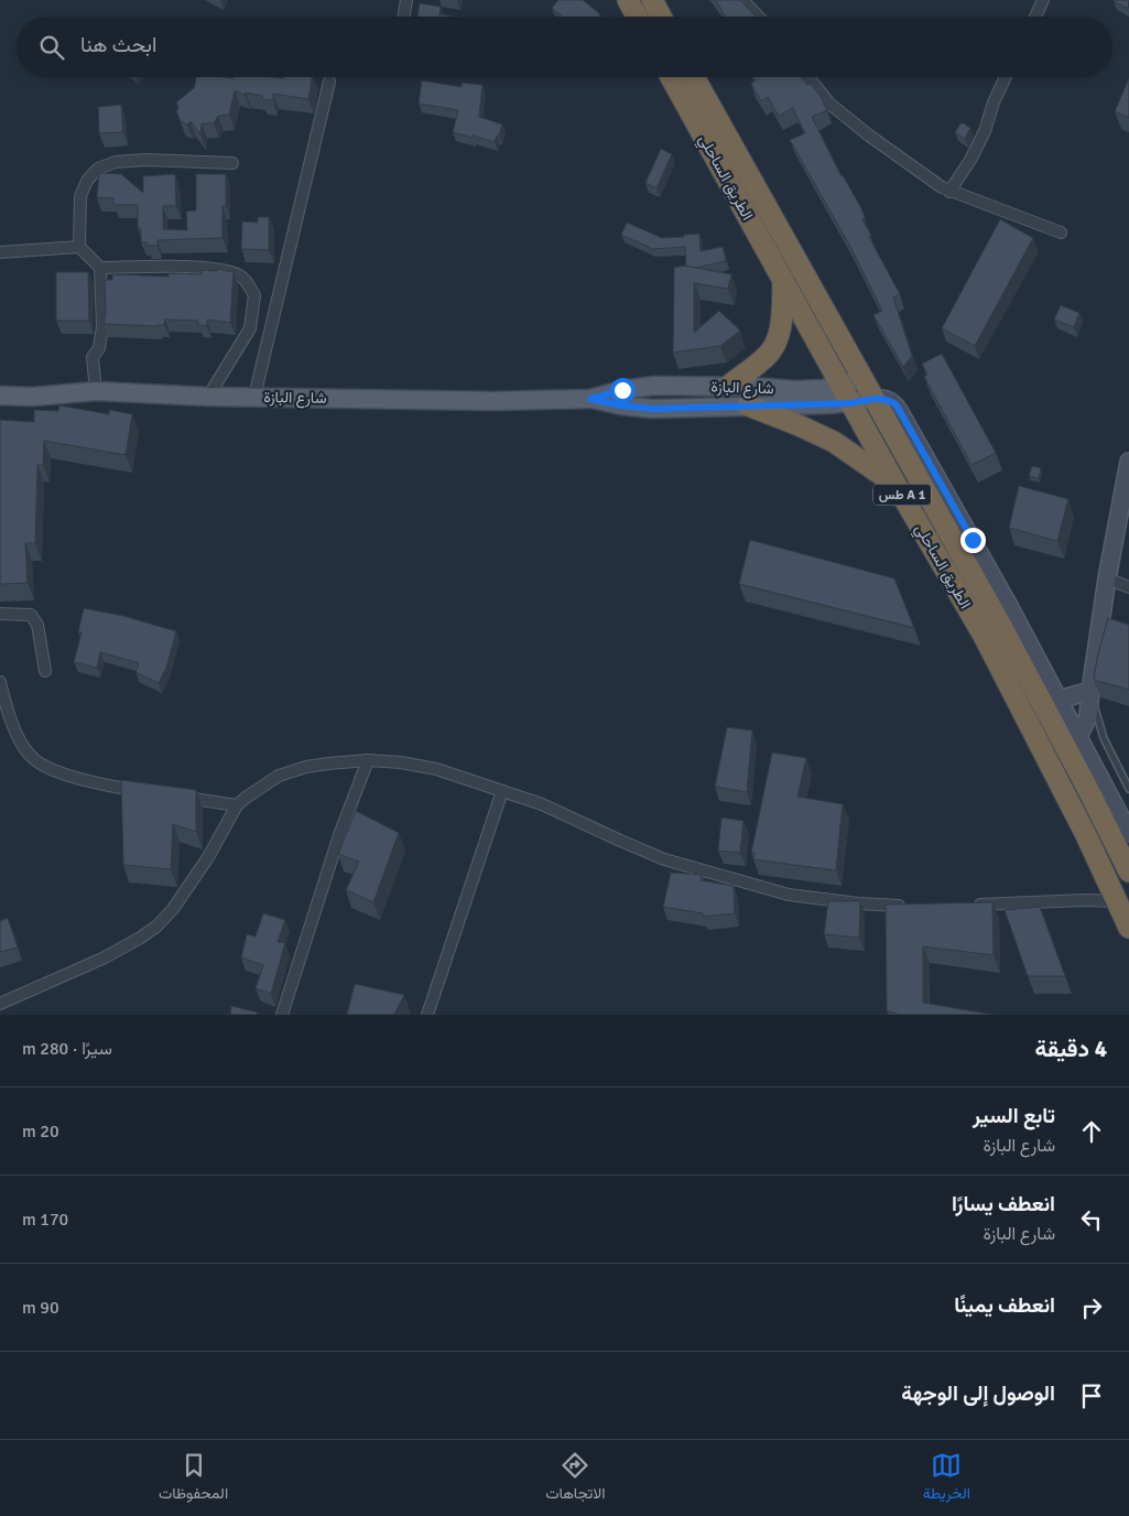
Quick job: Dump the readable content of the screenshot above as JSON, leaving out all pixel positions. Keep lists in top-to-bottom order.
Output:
{
  "streets": {
    "highway": ["الطريق الساحلي", "طس A 1"],
    "main road": ["شارع البازة"]
  },
  "crossings": [
    ["الطريق الساحلي", "شارع البازة"]
  ],
  "page": {
    "search": "ابحث هنا",
    "heading": ["4 دقيقة", "سيرًا · 280 m"],
    "list": [
      ["تابع السير", "شارع البازة", "20 m"],
      ["انعطف يسارًا", "شارع البازة", "170 m"],
      ["انعطف يمينًا", "90 m"],
      "الوصول إلى الوجهة"
    ],
    "nav": ["الخريطة", "الاتجاهات", "المحفوظات"]
  }
}
